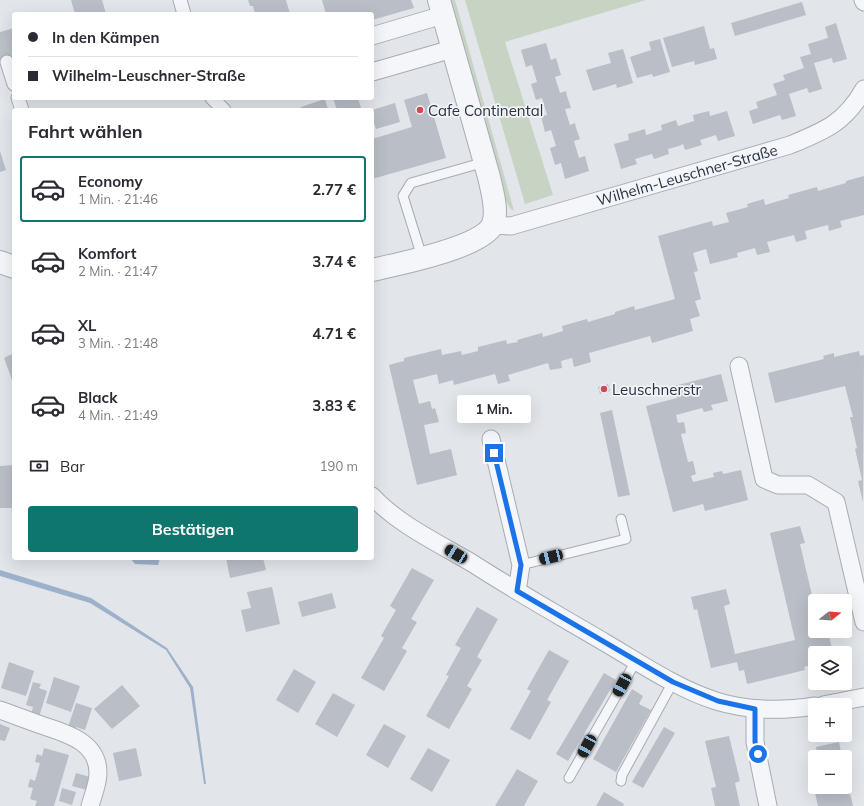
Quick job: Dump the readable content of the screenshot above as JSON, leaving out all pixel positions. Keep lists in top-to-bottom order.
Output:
{
  "streets": {
    "street": ["Wilhelm-Leuschner-Straße"]
  },
  "places": ["Cafe Continental", "Leuschnerstr"],
  "north": "right",
  "page": {
    "banner": ["In den Kämpen", "Wilhelm-Leuschner-Straße"],
    "heading": "Fahrt wählen",
    "list": [
      {
        "name": "Economy",
        "note": "1 Min. · 21:46",
        "value": "2.77 €"
      },
      {
        "name": "Komfort",
        "note": "2 Min. · 21:47",
        "value": "3.74 €"
      },
      {
        "name": "XL",
        "note": "3 Min. · 21:48",
        "value": "4.71 €"
      },
      {
        "name": "Black",
        "note": "4 Min. · 21:49",
        "value": "3.83 €"
      }
    ],
    "bubble": "1 Min.",
    "pay": ["Bar", "190 m"],
    "buttons": "Bestätigen",
    "map_buttons": ["+", "−"]
  }
}
